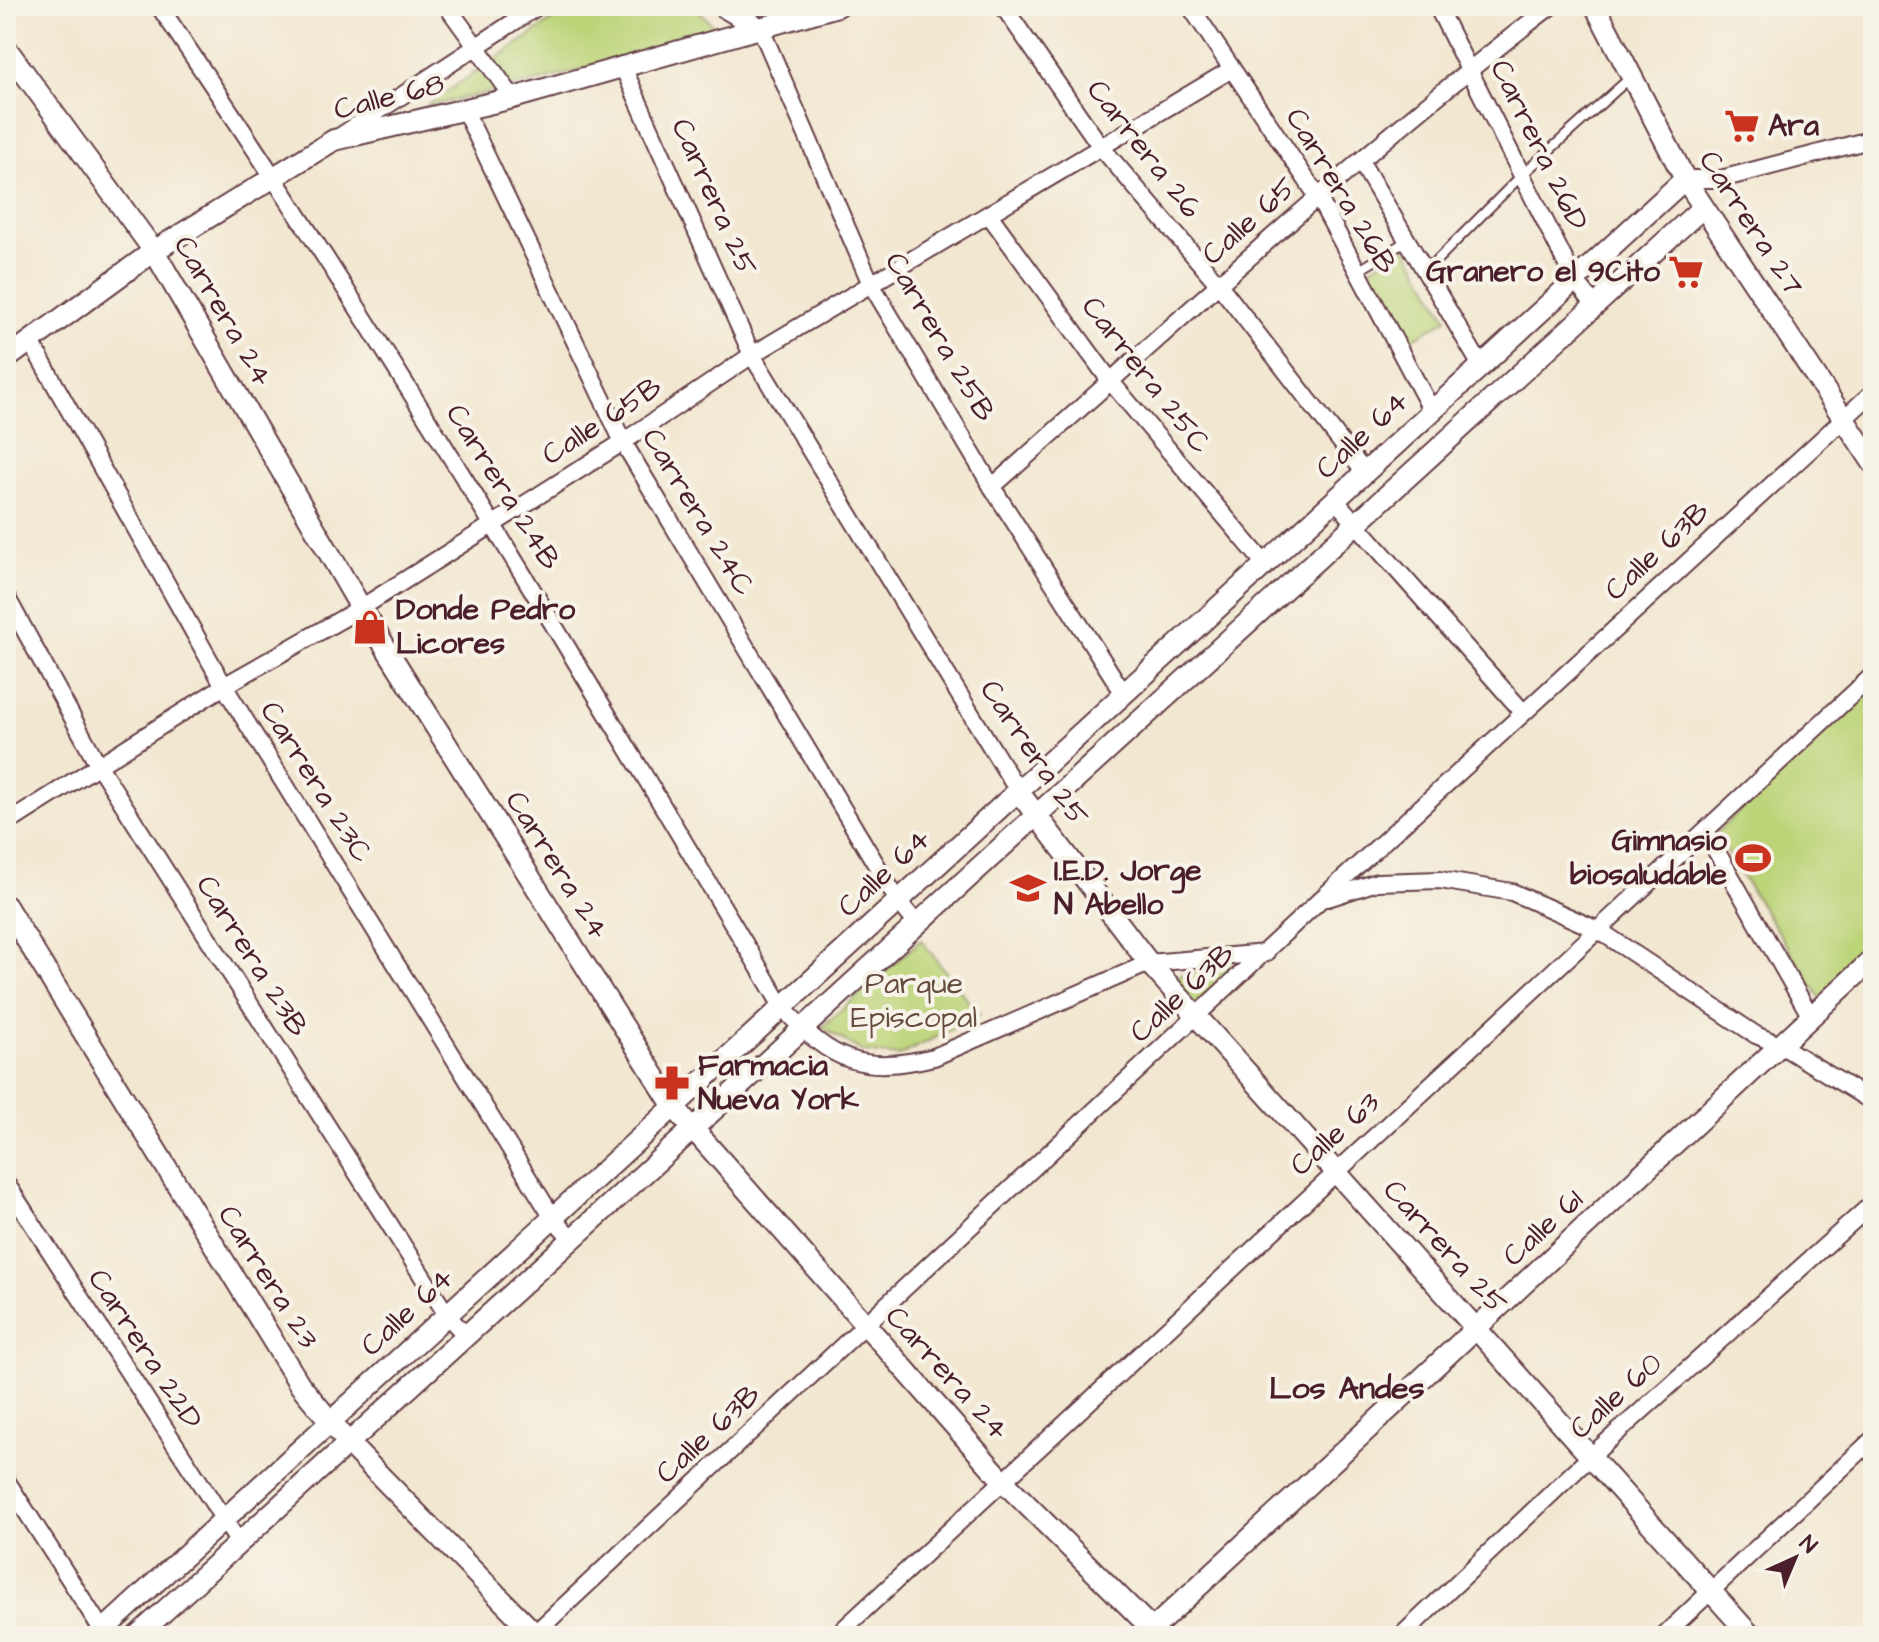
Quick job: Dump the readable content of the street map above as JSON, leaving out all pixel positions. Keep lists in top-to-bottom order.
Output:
{
  "streets": {
    "street": [
      "Calle 68",
      "Carrera 26D",
      "Carrera 26",
      "Carrera 26B",
      "Carrera 25",
      "Calle 65",
      "Carrera 27",
      "Carrera 24",
      "Carrera 25B",
      "Carrera 25C",
      "Calle 65B",
      "Calle 64",
      "Carrera 24B",
      "Carrera 24C",
      "Calle 63B",
      "Carrera 23C",
      "Carrera 23B",
      "Calle 63",
      "Calle 61",
      "Carrera 23",
      "Carrera 22D",
      "Calle 60"
    ]
  },
  "crossings": [
    ["Calle 68", "Carrera 25"],
    ["Calle 68", "Carrera 24"],
    ["Calle 68", "Carrera 25B"],
    ["Calle 68", "Carrera 24B"],
    ["Calle 68", "Carrera 24C"],
    ["Calle 68", "Carrera 23C"],
    ["Carrera 26D", "Calle 65"],
    ["Carrera 26D", "Calle 64"],
    ["Carrera 26", "Calle 65"],
    ["Carrera 26", "Calle 65B"],
    ["Carrera 26", "Calle 64"],
    ["Carrera 26B", "Calle 65"],
    ["Carrera 26B", "Calle 65B"],
    ["Carrera 26B", "Calle 64"],
    ["Carrera 25", "Calle 65B"],
    ["Carrera 25", "Calle 64"],
    ["Carrera 25", "Carrera 24B"],
    ["Carrera 25", "Calle 63B"],
    ["Carrera 25", "Calle 63"],
    ["Carrera 25", "Calle 61"],
    ["Carrera 25", "Calle 60"],
    ["Calle 65", "Carrera 25B"],
    ["Calle 65", "Carrera 25C"],
    ["Carrera 27", "Calle 64"],
    ["Carrera 27", "Calle 63B"],
    ["Carrera 24", "Calle 65B"],
    ["Carrera 24", "Calle 64"],
    ["Carrera 24", "Calle 63B"],
    ["Carrera 24", "Calle 63"],
    ["Carrera 24", "Calle 61"],
    ["Carrera 25B", "Calle 65B"],
    ["Carrera 25B", "Calle 64"],
    ["Carrera 25C", "Calle 65B"],
    ["Carrera 25C", "Calle 64"],
    ["Calle 65B", "Carrera 24B"],
    ["Calle 65B", "Carrera 24C"],
    ["Calle 65B", "Carrera 23C"],
    ["Calle 65B", "Carrera 23B"],
    ["Calle 64", "Carrera 24B"],
    ["Calle 64", "Carrera 24C"],
    ["Calle 64", "Carrera 23C"],
    ["Calle 64", "Carrera 23B"],
    ["Calle 64", "Carrera 23"],
    ["Calle 64", "Carrera 22D"],
    ["Carrera 24B", "Calle 63B"],
    ["Calle 63B", "Carrera 23"]
  ],
  "districts": ["Los Andes"],
  "parks": ["Parque Episcopal"],
  "places": {
    "supermarket": ["Ara", "Granero el 9Cito"],
    "shop": ["Donde Pedro Licores"],
    "sports": ["Gimnasio biosaludable"],
    "school or university": ["I.E.D. Jorge N Abello"],
    "pharmacy": ["Farmacia Nueva York"]
  },
  "north": "top right"
}
